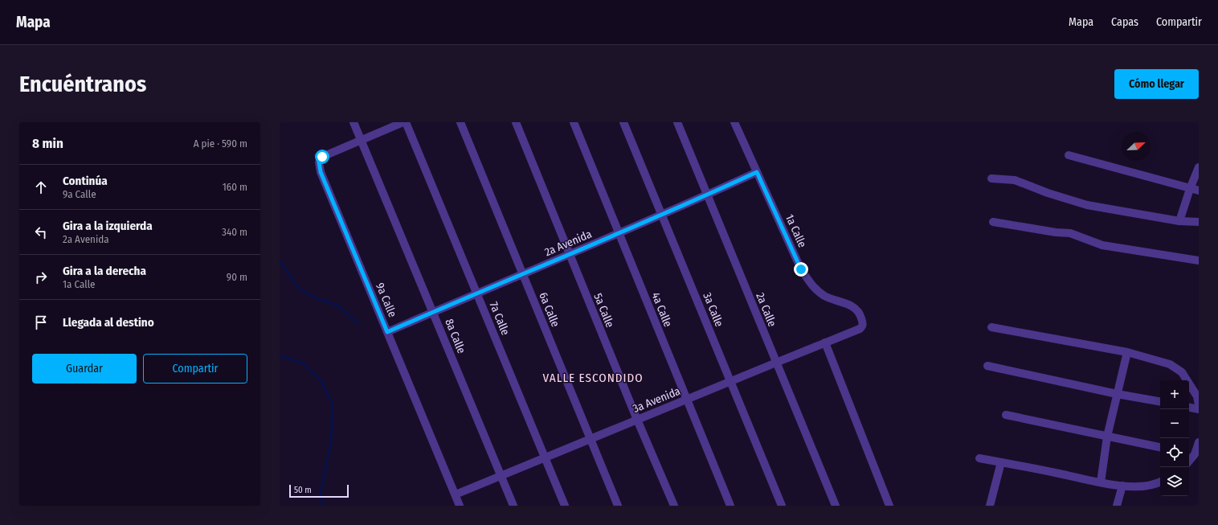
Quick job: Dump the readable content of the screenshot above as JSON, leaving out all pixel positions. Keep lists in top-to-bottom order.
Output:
{
  "streets": {
    "street": [
      "1a Calle",
      "2a Avenida",
      "9a Calle",
      "6a Calle",
      "4a Calle",
      "3a Calle",
      "2a Calle",
      "5a Calle",
      "7a Calle",
      "8a Calle",
      "3a Avenida"
    ]
  },
  "crossings": [
    ["1a Calle", "2a Avenida"],
    ["1a Calle", "3a Avenida"],
    ["2a Avenida", "9a Calle"],
    ["2a Avenida", "6a Calle"],
    ["2a Avenida", "4a Calle"],
    ["2a Avenida", "3a Calle"],
    ["2a Avenida", "2a Calle"],
    ["2a Avenida", "5a Calle"],
    ["2a Avenida", "7a Calle"],
    ["2a Avenida", "8a Calle"],
    ["9a Calle", "8a Calle"],
    ["9a Calle", "3a Avenida"],
    ["6a Calle", "3a Avenida"],
    ["4a Calle", "3a Avenida"],
    ["3a Calle", "3a Avenida"],
    ["2a Calle", "3a Avenida"],
    ["5a Calle", "3a Avenida"],
    ["7a Calle", "3a Avenida"],
    ["8a Calle", "3a Avenida"]
  ],
  "districts": ["VALLE ESCONDIDO"],
  "scale_bar": "50 m",
  "north": "top right",
  "page": {
    "header": "Mapa",
    "nav": ["Mapa", "Capas", "Compartir"],
    "buttons": [
      "Cómo llegar",
      ["Guardar", "Compartir"]
    ],
    "title": "Encuéntranos",
    "heading": ["8 min", "A pie · 590 m"],
    "list": [
      ["Continúa", "9a Calle", "160 m"],
      ["Gira a la izquierda", "2a Avenida", "340 m"],
      ["Gira a la derecha", "1a Calle", "90 m"],
      "Llegada al destino"
    ],
    "map_buttons": ["+", "−"],
    "scale": "50 m"
  }
}
